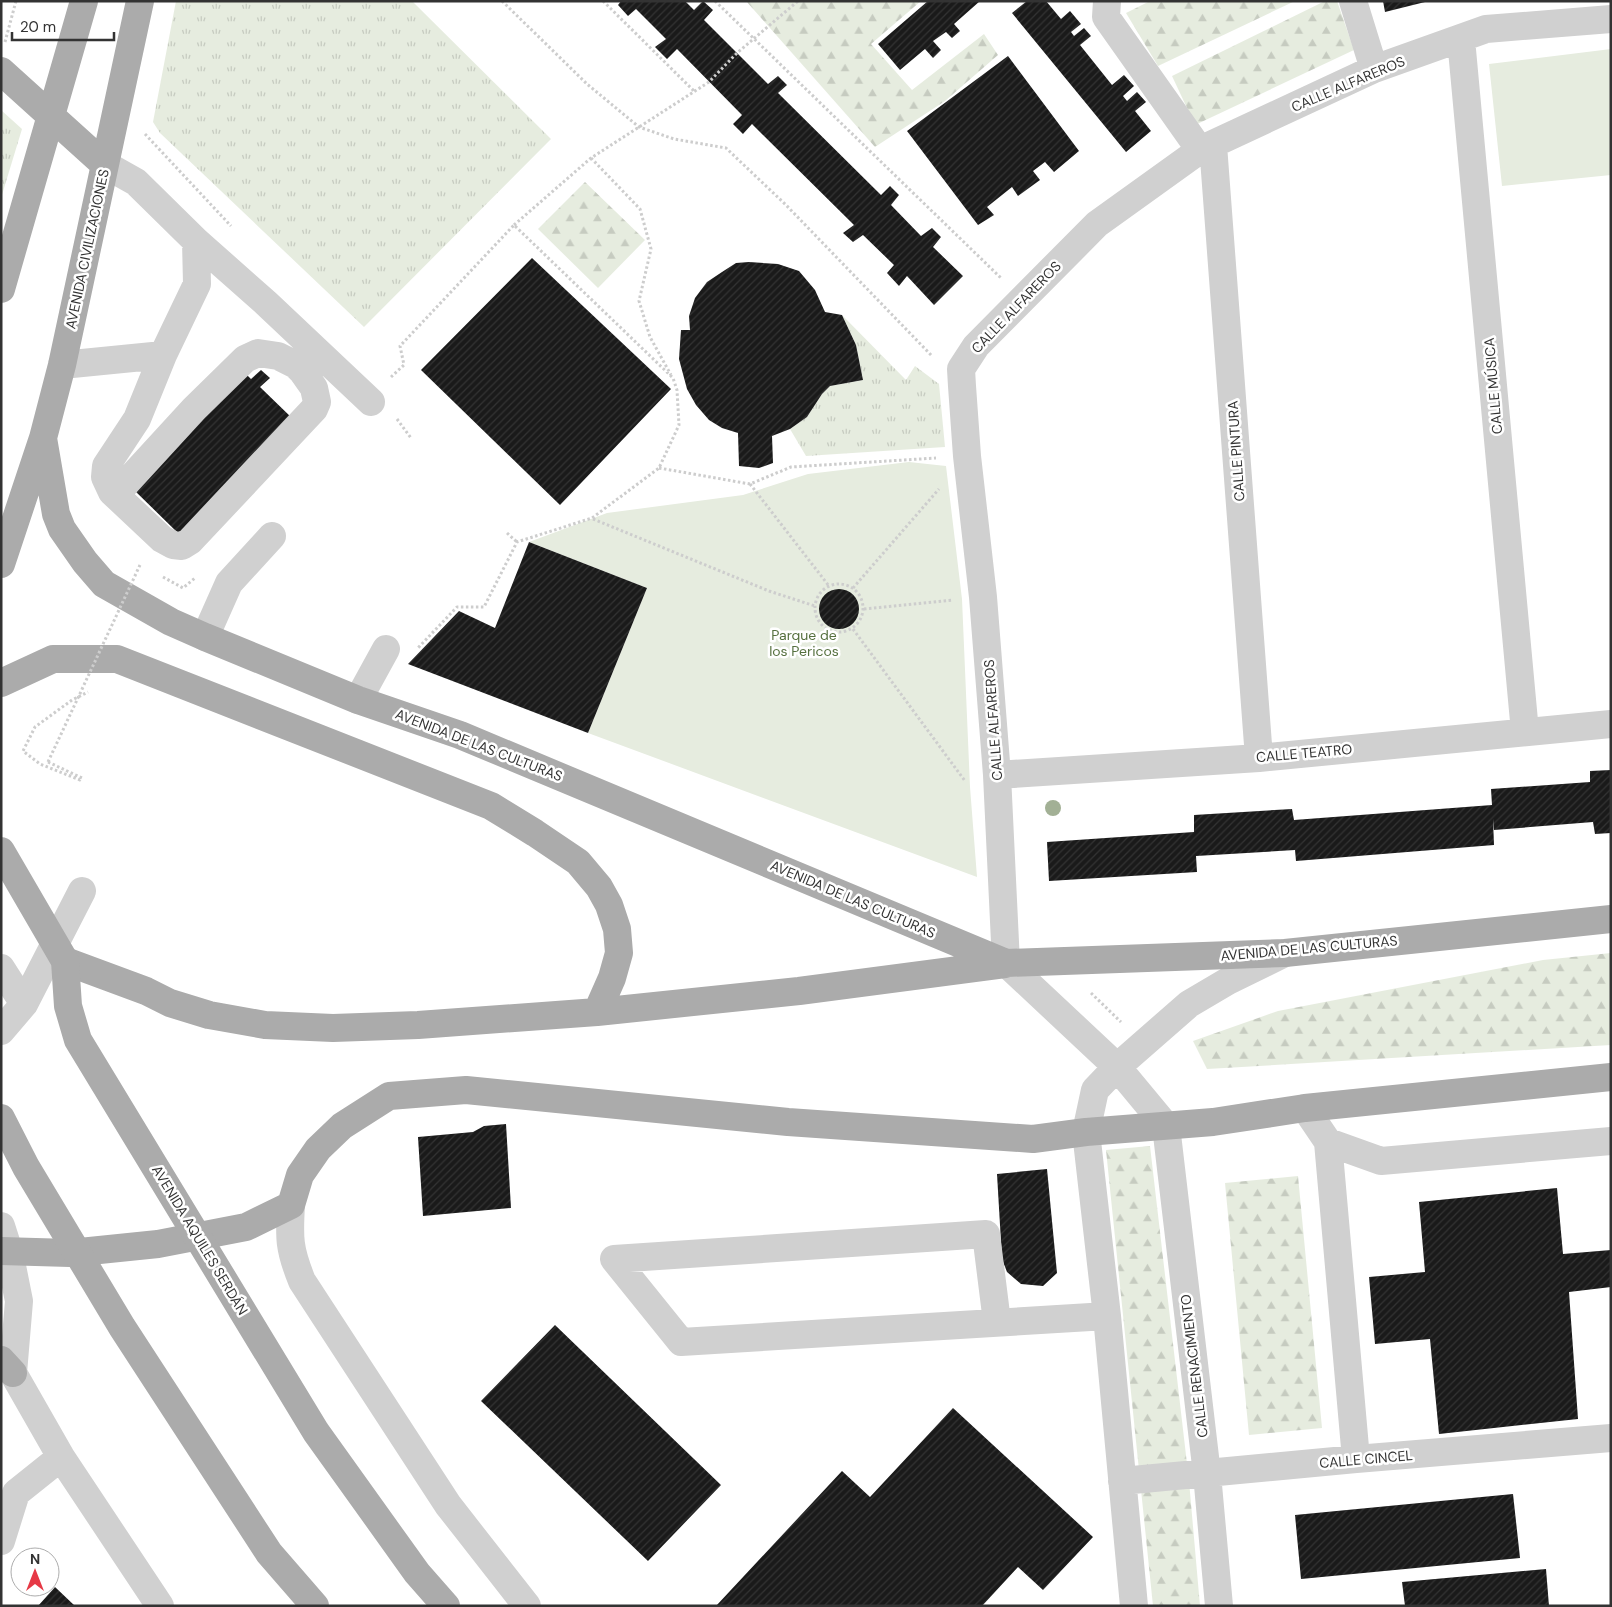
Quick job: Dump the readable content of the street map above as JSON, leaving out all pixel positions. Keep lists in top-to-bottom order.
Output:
{
  "streets": {
    "main road": ["AVENIDA CIVILIZACIONES", "AVENIDA DE LAS CULTURAS", "AVENIDA AQUILES SERDÁN"],
    "street": [
      "CALLE ALFAREROS",
      "CALLE MÚSICA",
      "CALLE PINTURA",
      "CALLE TEATRO",
      "CALLE RENACIMIENTO",
      "CALLE CINCEL"
    ]
  },
  "crossings": [
    ["CALLE ALFAREROS", "CALLE MÚSICA"],
    ["CALLE ALFAREROS", "CALLE PINTURA"],
    ["CALLE ALFAREROS", "AVENIDA DE LAS CULTURAS"],
    ["CALLE ALFAREROS", "CALLE TEATRO"],
    ["AVENIDA CIVILIZACIONES", "AVENIDA DE LAS CULTURAS"],
    ["CALLE MÚSICA", "CALLE TEATRO"],
    ["CALLE PINTURA", "CALLE TEATRO"],
    ["AVENIDA DE LAS CULTURAS", "CALLE RENACIMIENTO"],
    ["CALLE RENACIMIENTO", "CALLE CINCEL"]
  ],
  "parks": ["Parque de los Pericos"],
  "scale_bar": "20 m",
  "north": "top"
}
